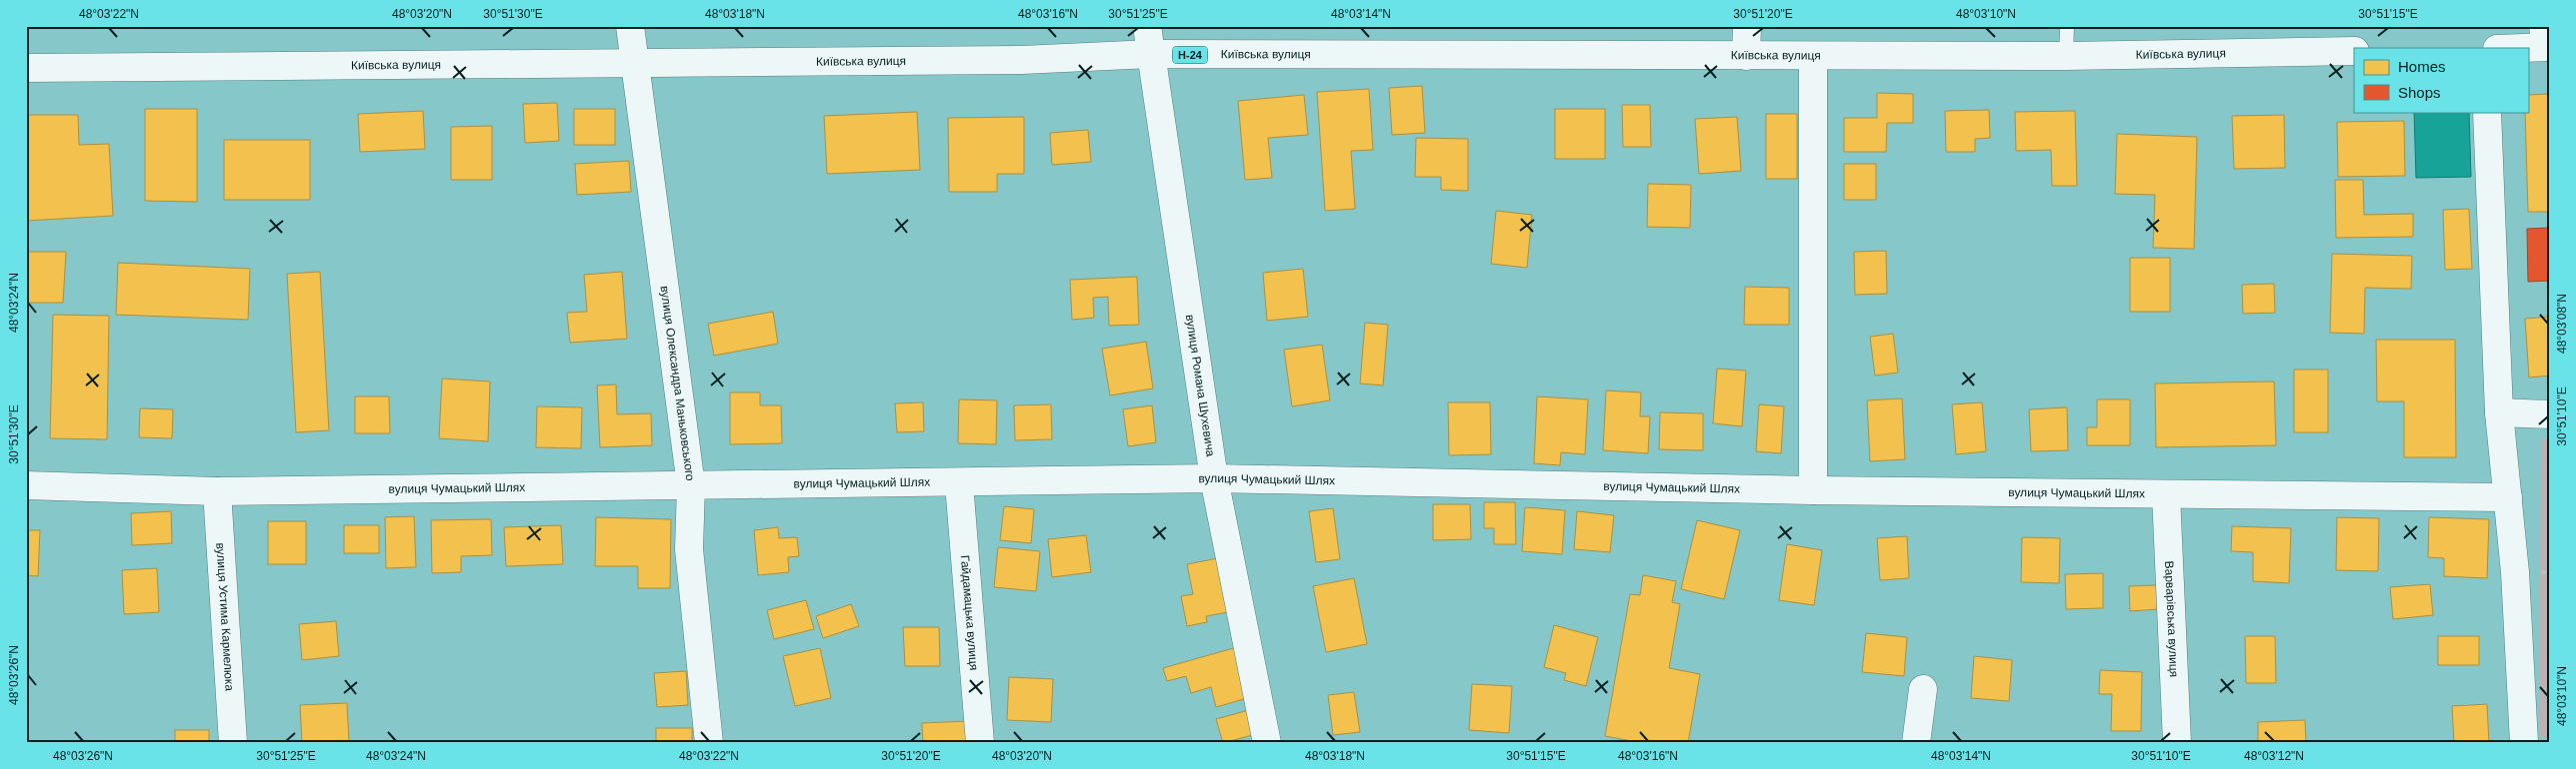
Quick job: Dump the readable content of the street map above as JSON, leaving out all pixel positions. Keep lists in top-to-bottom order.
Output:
{
  "streets": {
    "street": [
      "Київська вулиця",
      "Н-24",
      "вулиця Олександра Маньковського",
      "вулиця Романа Шухевича",
      "вулиця Чумацький Шлях",
      "Гайдамацька вулиця",
      "вулиця Устима Кармелюка",
      "Варварівська вулиця"
    ]
  },
  "crossings": [
    ["Київська вулиця", "вулиця Олександра Маньковського"],
    ["Київська вулиця", "вулиця Романа Шухевича"],
    ["вулиця Олександра Маньковського", "вулиця Чумацький Шлях"],
    ["вулиця Романа Шухевича", "вулиця Чумацький Шлях"],
    ["вулиця Чумацький Шлях", "Гайдамацька вулиця"],
    ["вулиця Чумацький Шлях", "вулиця Устима Кармелюка"],
    ["вулиця Чумацький Шлях", "Варварівська вулиця"]
  ],
  "legend": ["Homes", "Shops"],
  "coordinates": [
    "48°03'22\"N",
    "48°03'20\"N",
    "30°51'30\"E",
    "48°03'18\"N",
    "48°03'16\"N",
    "30°51'25\"E",
    "48°03'14\"N",
    "30°51'20\"E",
    "48°03'10\"N",
    "30°51'15\"E",
    "48°03'24\"N",
    "48°03'08\"N",
    "30°51'10\"E",
    "48°03'26\"N",
    "48°03'12\"N"
  ]
}
